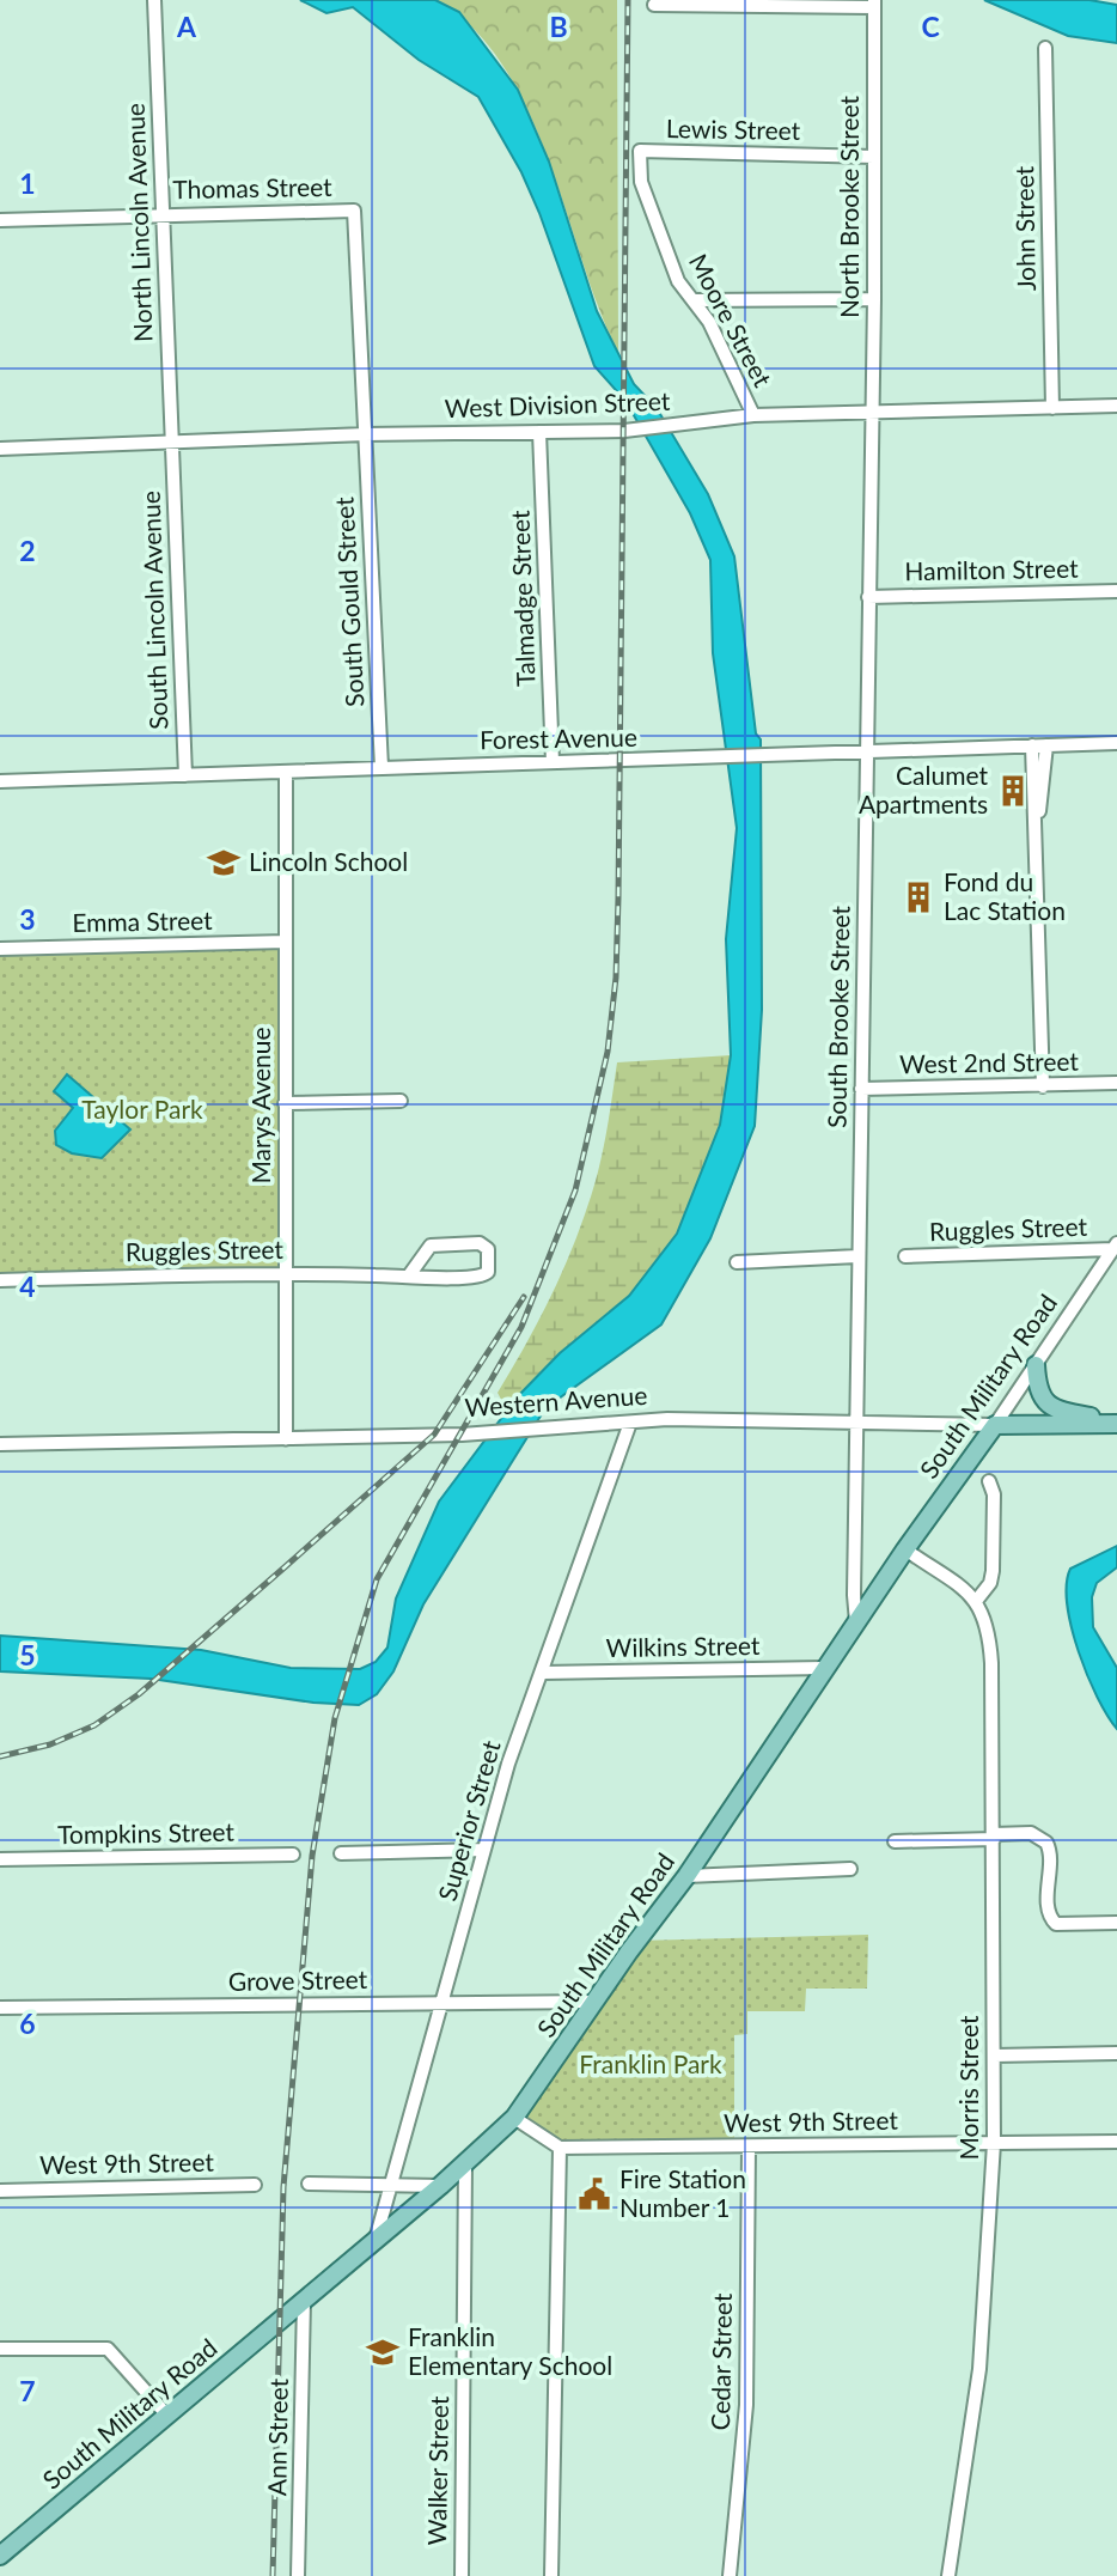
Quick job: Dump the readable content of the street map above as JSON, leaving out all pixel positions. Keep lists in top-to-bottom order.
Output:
{
  "streets": {
    "main road": ["South Military Road", "Western Avenue"],
    "street": [
      "Lewis Street",
      "Thomas Street",
      "North Brooke Street",
      "North Lincoln Avenue",
      "John Street",
      "Moore Street",
      "West Division Street",
      "Hamilton Street",
      "Talmadge Street",
      "South Gould Street",
      "South Lincoln Avenue",
      "Forest Avenue",
      "Emma Street",
      "South Brooke Street",
      "West 2nd Street",
      "Marys Avenue",
      "Ruggles Street",
      "Wilkins Street",
      "Superior Street",
      "Tompkins Street",
      "Grove Street",
      "Morris Street",
      "West 9th Street",
      "Cedar Street",
      "Ann Street",
      "Walker Street"
    ]
  },
  "crossings": [
    ["Lewis Street", "North Brooke Street"],
    ["Lewis Street", "Moore Street"],
    ["Thomas Street", "North Lincoln Avenue"],
    ["Thomas Street", "South Gould Street"],
    ["North Brooke Street", "West Division Street"],
    ["North Brooke Street", "South Brooke Street"],
    ["North Lincoln Avenue", "West Division Street"],
    ["North Lincoln Avenue", "South Lincoln Avenue"],
    ["John Street", "West Division Street"],
    ["Moore Street", "West Division Street"],
    ["West Division Street", "Talmadge Street"],
    ["West Division Street", "South Gould Street"],
    ["West Division Street", "South Lincoln Avenue"],
    ["West Division Street", "South Brooke Street"],
    ["Hamilton Street", "South Brooke Street"],
    ["Talmadge Street", "Forest Avenue"],
    ["South Gould Street", "Forest Avenue"],
    ["South Lincoln Avenue", "Forest Avenue"],
    ["Forest Avenue", "South Brooke Street"],
    ["Forest Avenue", "Marys Avenue"],
    ["Emma Street", "Marys Avenue"],
    ["South Brooke Street", "West 2nd Street"],
    ["South Brooke Street", "South Military Road"],
    ["South Brooke Street", "Western Avenue"],
    ["Marys Avenue", "Ruggles Street"],
    ["Marys Avenue", "Western Avenue"],
    ["Ruggles Street", "South Military Road"],
    ["South Military Road", "Western Avenue"],
    ["South Military Road", "Wilkins Street"],
    ["South Military Road", "Superior Street"],
    ["South Military Road", "Grove Street"],
    ["South Military Road", "Ann Street"],
    ["South Military Road", "Walker Street"],
    ["Western Avenue", "Superior Street"],
    ["Wilkins Street", "Superior Street"],
    ["Superior Street", "Grove Street"],
    ["Morris Street", "West 9th Street"],
    ["West 9th Street", "Cedar Street"]
  ],
  "parks": ["Taylor Park", "Franklin Park"],
  "places": {
    "building": ["Calumet Apartments", "Fond du Lac Station"],
    "school or university": ["Lincoln School", "Franklin Elementary School"],
    "public building": ["Fire Station Number 1"]
  },
  "grid": {
    "columns": ["A", "B", "C"],
    "rows": [
      "1",
      "2",
      "3",
      "4",
      "5",
      "6",
      "7"
    ]
  }
}
